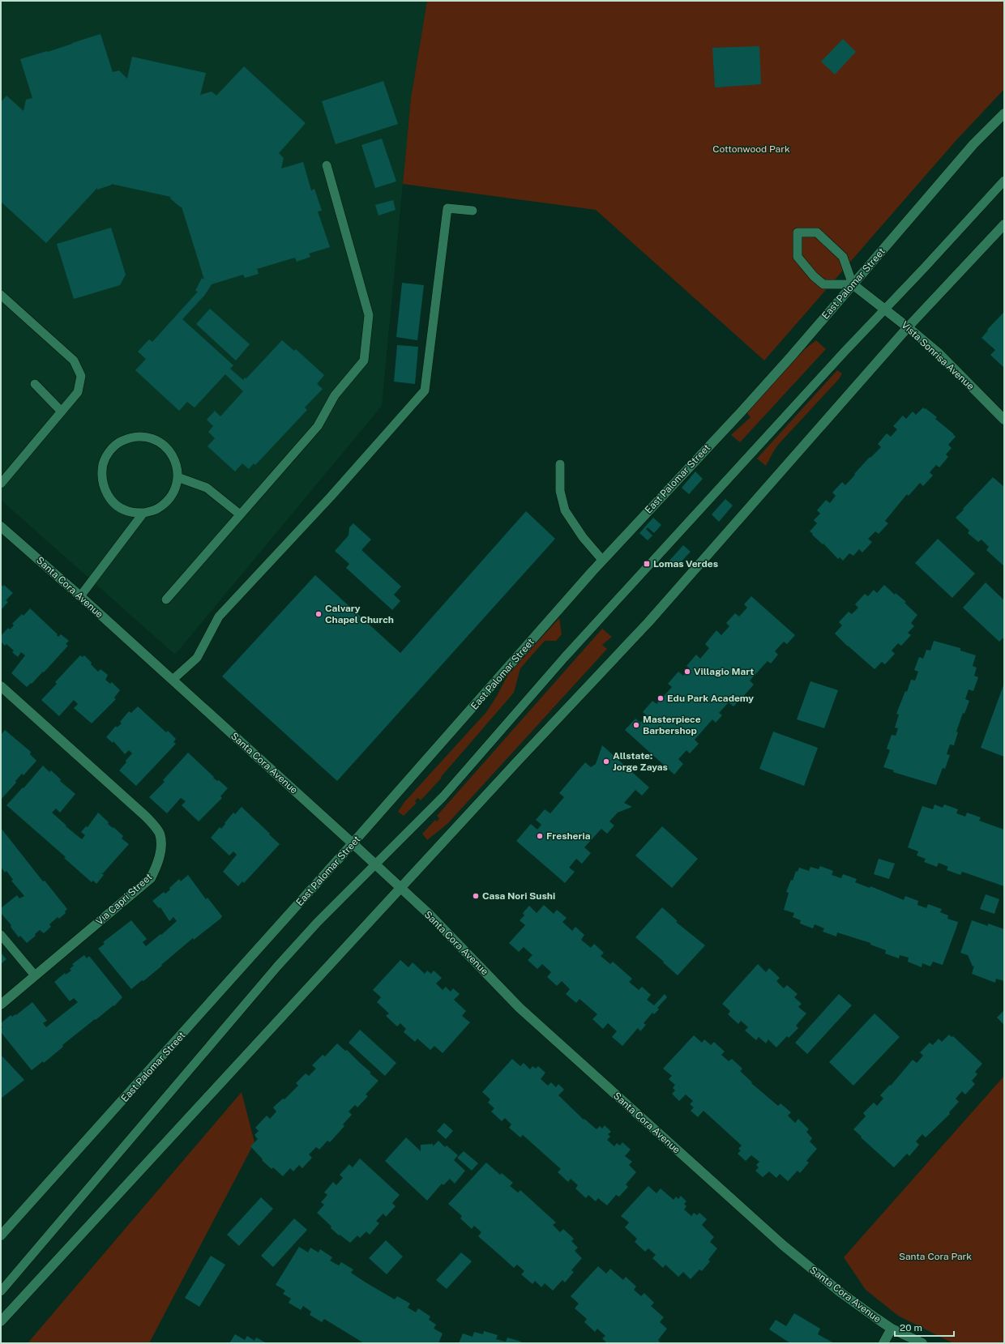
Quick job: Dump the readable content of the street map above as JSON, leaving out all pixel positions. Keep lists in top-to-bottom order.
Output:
{
  "streets": {
    "main road": [
      "East Palomar Street",
      "Vista Sonrisa Avenue",
      "Santa Cora Avenue",
      "Via Capri Street"
    ]
  },
  "crossings": [
    ["East Palomar Street", "Vista Sonrisa Avenue"],
    ["East Palomar Street", "Santa Cora Avenue"]
  ],
  "parks": ["Cottonwood Park", "Santa Cora Park"],
  "places": {
    "transit": ["Lomas Verdes"],
    "other": [
      "Calvary Chapel Church",
      "Villagio Mart",
      "Edu Park Academy",
      "Masterpiece Barbershop",
      "Allstate: Jorge Zayas",
      "Fresheria",
      "Casa Nori Sushi"
    ]
  },
  "scale_bar": "20 m"
}
